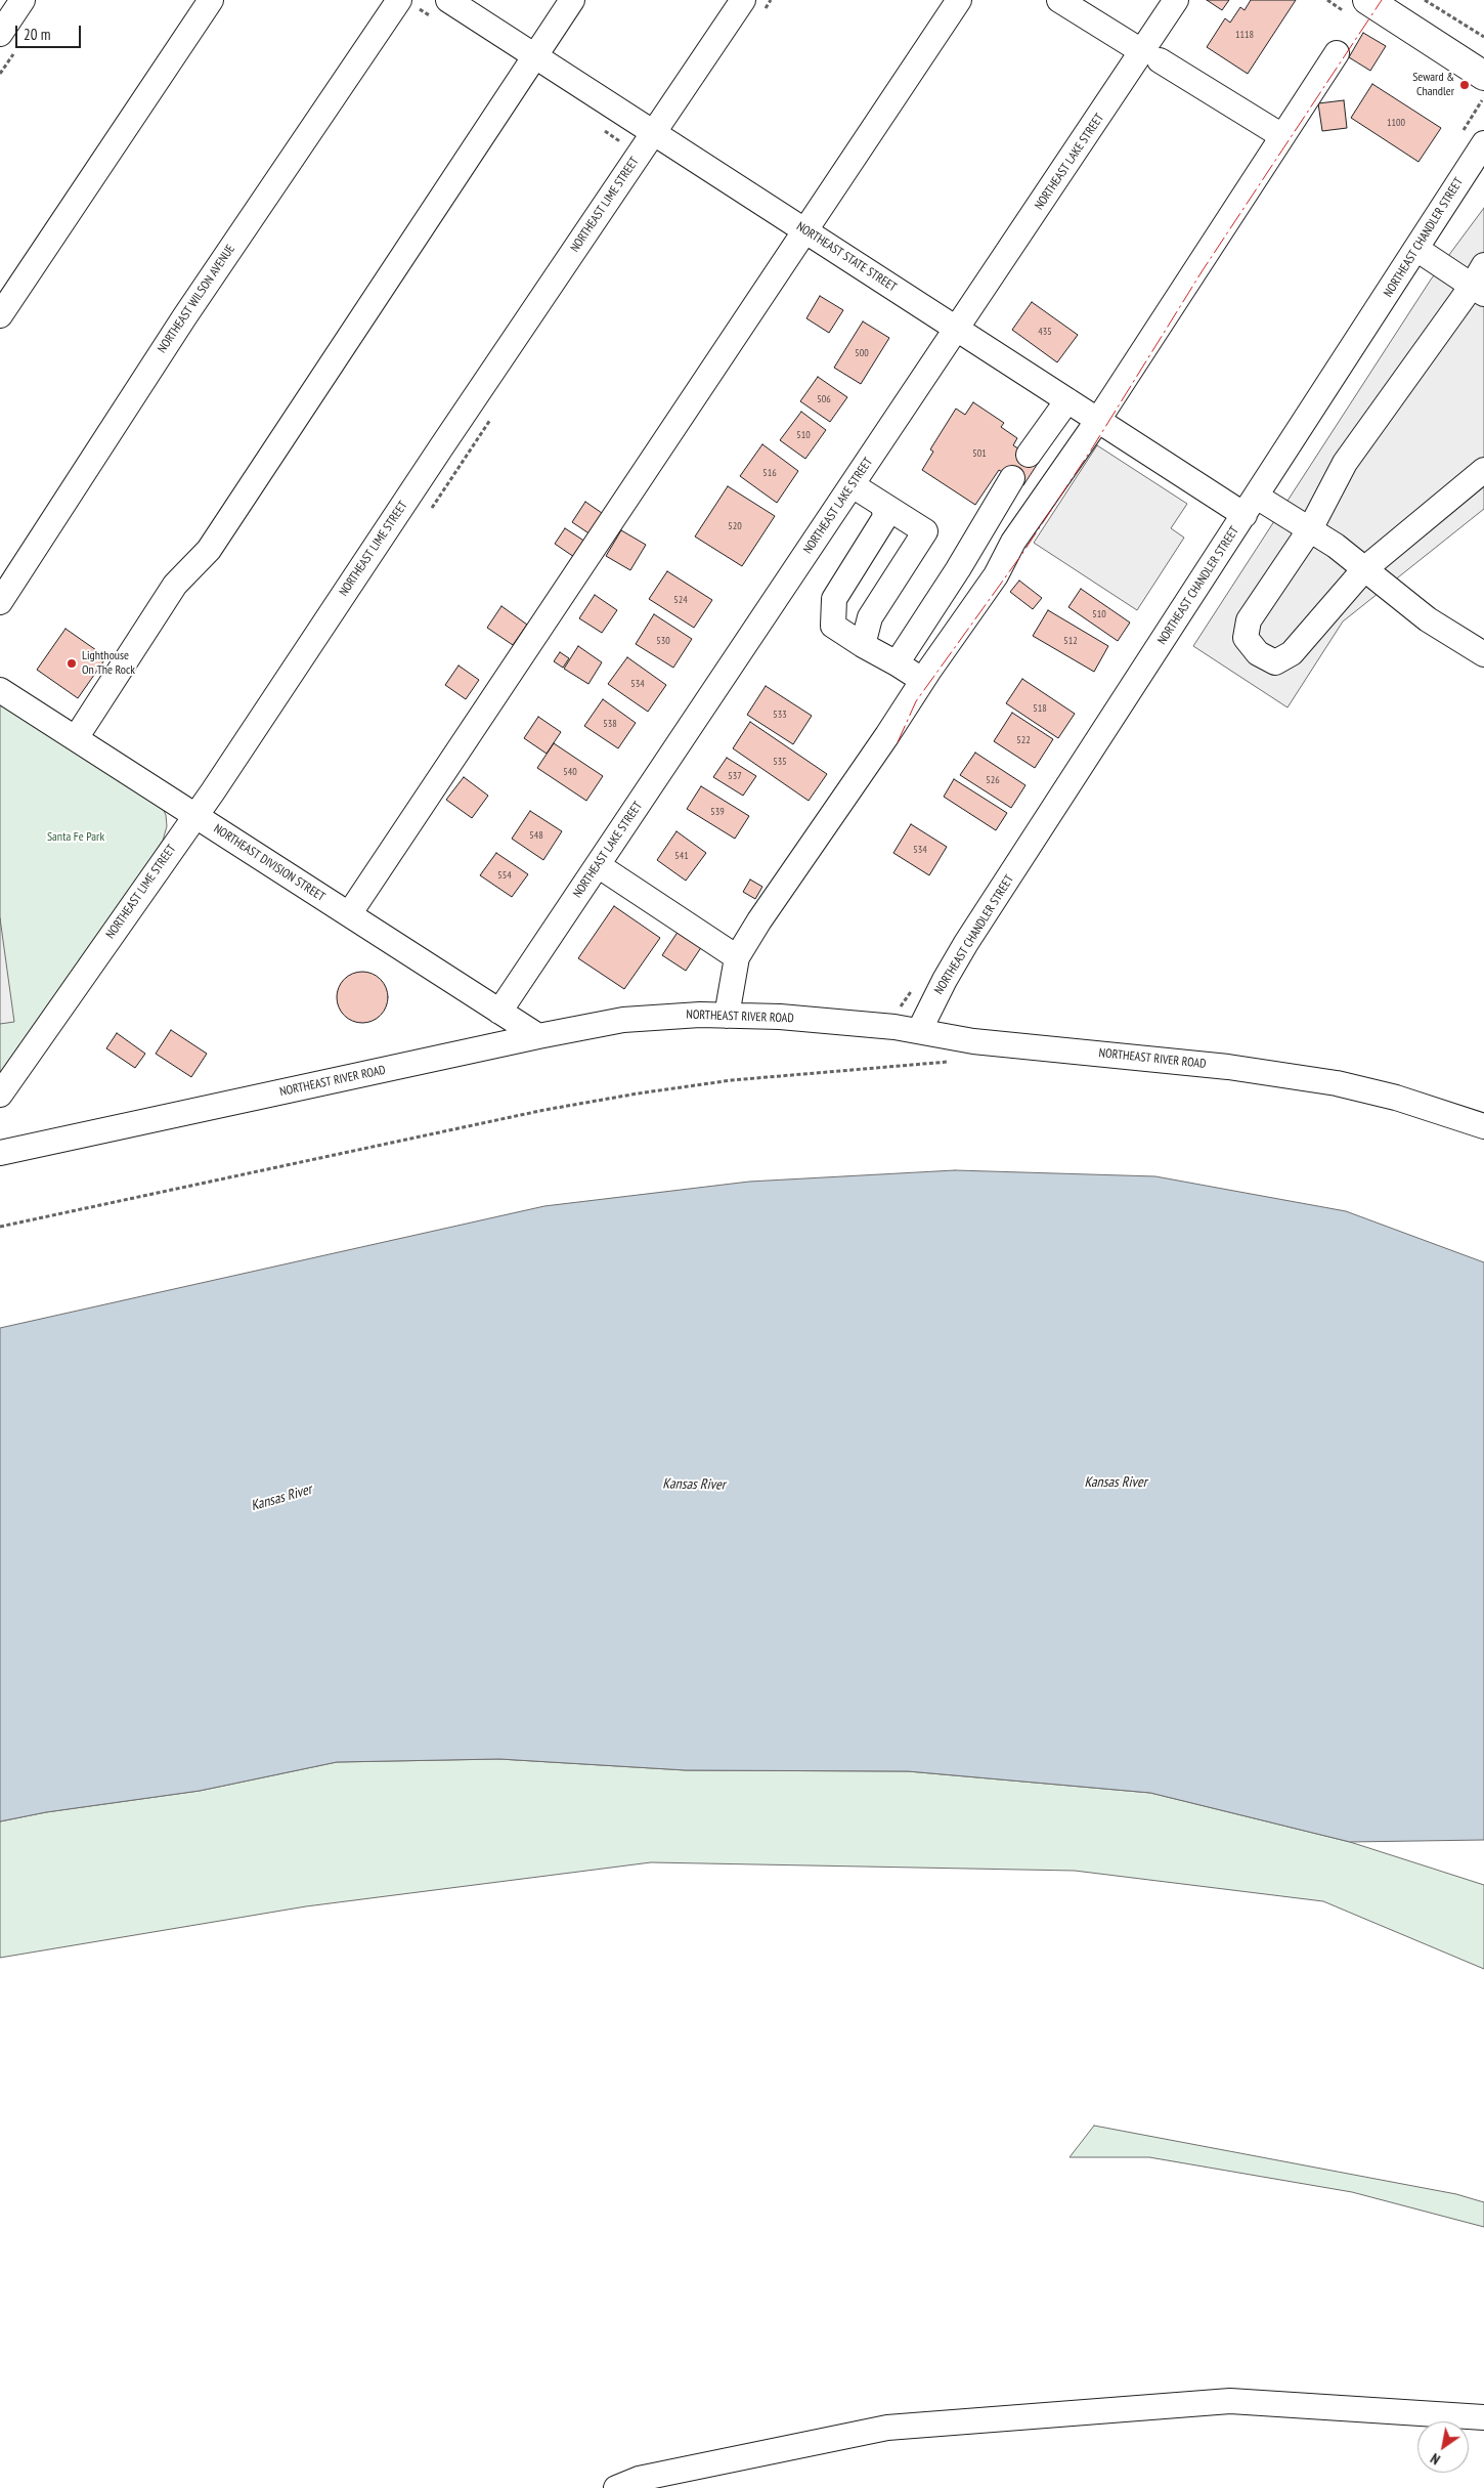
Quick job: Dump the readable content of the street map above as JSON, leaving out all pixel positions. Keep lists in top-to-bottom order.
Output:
{
  "streets": {
    "street": [
      "NORTHEAST LAKE STREET",
      "NORTHEAST LIME STREET",
      "NORTHEAST CHANDLER STREET",
      "NORTHEAST STATE STREET",
      "NORTHEAST WILSON AVENUE",
      "NORTHEAST DIVISION STREET",
      "NORTHEAST RIVER ROAD"
    ]
  },
  "crossings": [
    ["NORTHEAST LAKE STREET", "NORTHEAST STATE STREET"],
    ["NORTHEAST LAKE STREET", "NORTHEAST DIVISION STREET"],
    ["NORTHEAST LIME STREET", "NORTHEAST STATE STREET"],
    ["NORTHEAST LIME STREET", "NORTHEAST DIVISION STREET"],
    ["NORTHEAST CHANDLER STREET", "NORTHEAST STATE STREET"],
    ["NORTHEAST CHANDLER STREET", "NORTHEAST RIVER ROAD"],
    ["NORTHEAST DIVISION STREET", "NORTHEAST RIVER ROAD"]
  ],
  "water": ["Kansas River"],
  "parks": ["Santa Fe Park"],
  "places": ["Seward & Chandler", "Lighthouse On The Rock"],
  "house_numbers": [
    "1118",
    "1100",
    "435",
    "500",
    "506",
    "510",
    "501",
    "516",
    "520",
    "524",
    "510",
    "530",
    "512",
    "534",
    "518",
    "533",
    "538",
    "522",
    "535",
    "540",
    "537",
    "526",
    "539",
    "548",
    "534",
    "541",
    "554"
  ],
  "scale_bar": "20 m",
  "north": "bottom left"
}
